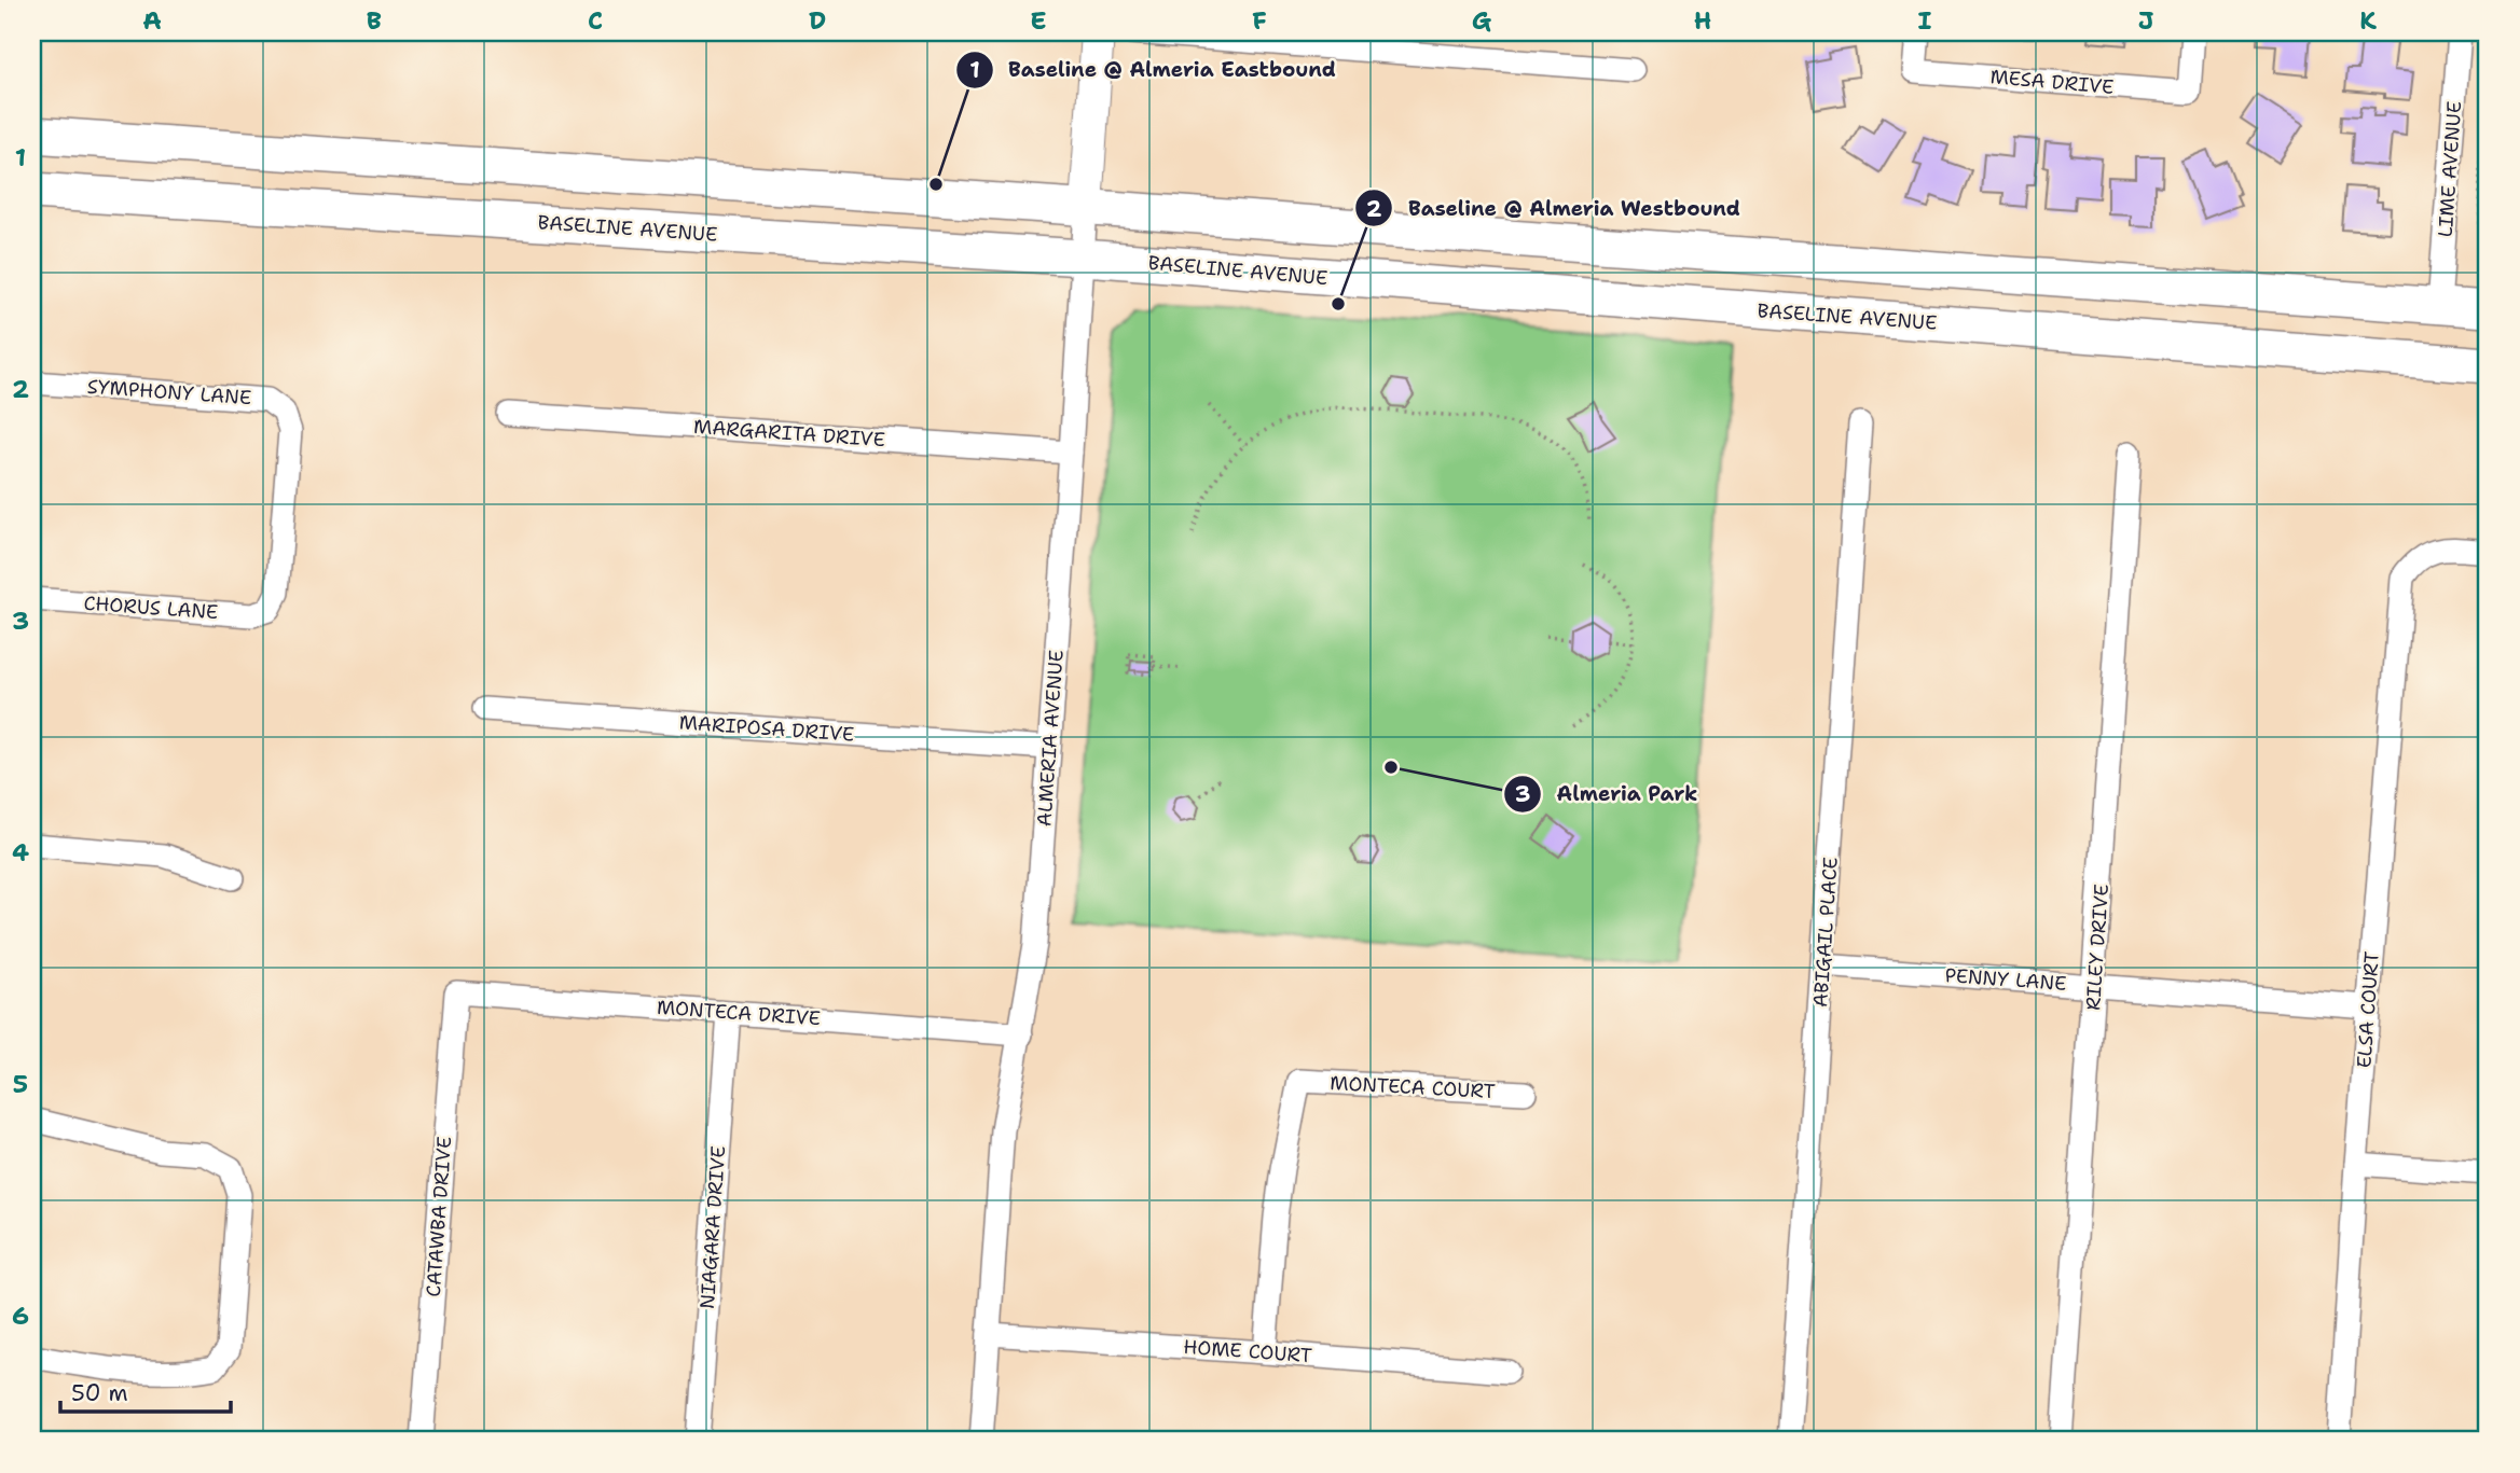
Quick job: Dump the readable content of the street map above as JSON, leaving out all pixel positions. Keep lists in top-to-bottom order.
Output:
{
  "streets": {
    "main road": ["BASELINE AVENUE"],
    "street": [
      "MESA DRIVE",
      "LIME AVENUE",
      "SYMPHONY LANE",
      "MARGARITA DRIVE",
      "CHORUS LANE",
      "MARIPOSA DRIVE",
      "ALMERIA AVENUE",
      "ABIGAIL PLACE",
      "RILEY DRIVE",
      "PENNY LANE",
      "ELSA COURT",
      "MONTECA DRIVE",
      "MONTECA COURT",
      "CATAWBA DRIVE",
      "NIAGARA DRIVE",
      "HOME COURT"
    ]
  },
  "crossings": [
    ["BASELINE AVENUE", "ALMERIA AVENUE"],
    ["SYMPHONY LANE", "CHORUS LANE"],
    ["MARGARITA DRIVE", "ALMERIA AVENUE"],
    ["MARIPOSA DRIVE", "ALMERIA AVENUE"],
    ["ALMERIA AVENUE", "MONTECA DRIVE"],
    ["ALMERIA AVENUE", "HOME COURT"],
    ["ABIGAIL PLACE", "PENNY LANE"],
    ["RILEY DRIVE", "PENNY LANE"],
    ["PENNY LANE", "ELSA COURT"],
    ["MONTECA DRIVE", "CATAWBA DRIVE"],
    ["MONTECA DRIVE", "NIAGARA DRIVE"],
    ["MONTECA COURT", "HOME COURT"]
  ],
  "places": ["Baseline @ Almeria Eastbound", "Baseline @ Almeria Westbound", "Almeria Park"],
  "scale_bar": "50 m",
  "grid": {
    "columns": [
      "A",
      "B",
      "C",
      "D",
      "E",
      "F",
      "G",
      "H",
      "I",
      "J",
      "K"
    ],
    "rows": [
      "1",
      "2",
      "3",
      "4",
      "5",
      "6"
    ]
  }
}
